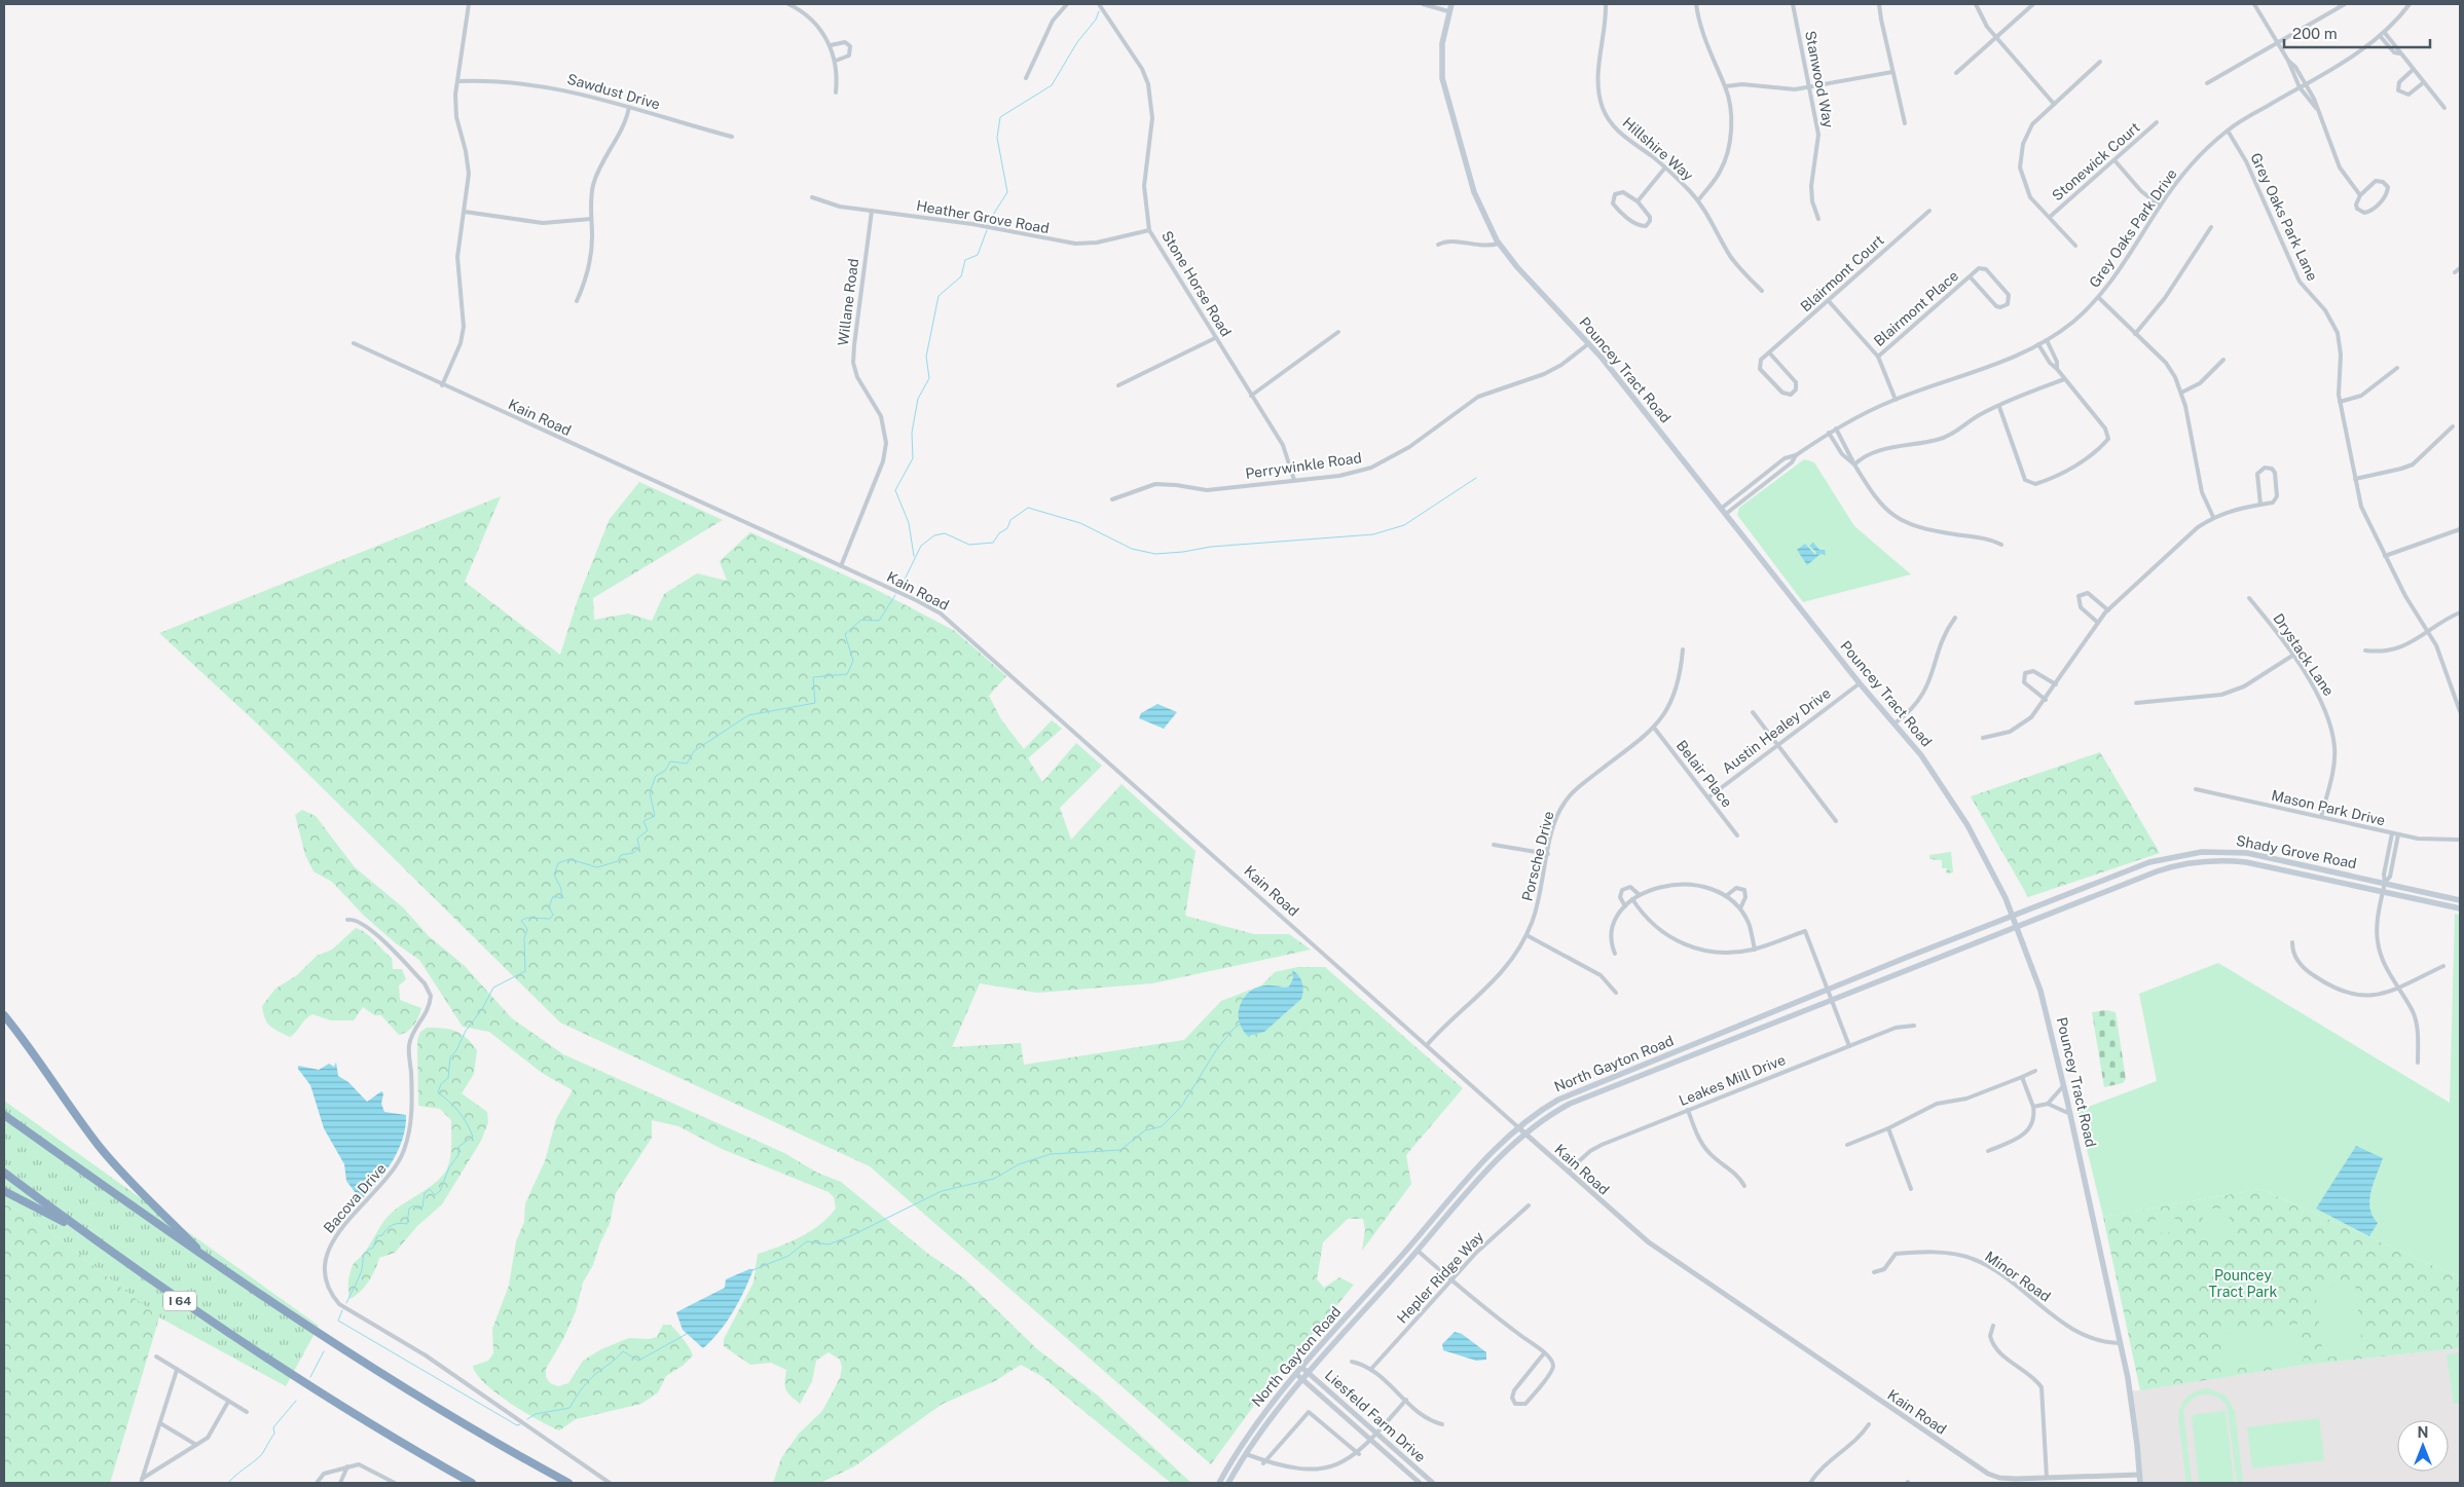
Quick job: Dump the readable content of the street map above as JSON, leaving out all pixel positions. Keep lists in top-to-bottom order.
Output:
{
  "streets": {
    "highway": ["I 64"],
    "main road": ["Pouncey Tract Road", "Shady Grove Road", "North Gayton Road"],
    "street": [
      "Stanwood Way",
      "Sawdust Drive",
      "Hillshire Way",
      "Stonewick Court",
      "Heather Grove Road",
      "Grey Oaks Park Lane",
      "Grey Oaks Park Drive",
      "Blairmont Court",
      "Stone Horse Road",
      "Willane Road",
      "Blairmont Place",
      "Kain Road",
      "Perrywinkle Road",
      "Drystack Lane",
      "Austin Healey Drive",
      "Belair Place",
      "Mason Park Drive",
      "Porsche Drive",
      "Leakes Mill Drive",
      "Bacova Drive",
      "Minor Road",
      "Hepler Ridge Way",
      "Liesfeld Farm Drive"
    ]
  },
  "crossings": [
    ["Heather Grove Road", "Stone Horse Road"],
    ["Heather Grove Road", "Willane Road"],
    ["Grey Oaks Park Lane", "Grey Oaks Park Drive"],
    ["Grey Oaks Park Drive", "Pouncey Tract Road"],
    ["Stone Horse Road", "Perrywinkle Road"],
    ["Willane Road", "Kain Road"],
    ["Pouncey Tract Road", "Kain Road"],
    ["Pouncey Tract Road", "Perrywinkle Road"],
    ["Pouncey Tract Road", "Austin Healey Drive"],
    ["Pouncey Tract Road", "Shady Grove Road"],
    ["Pouncey Tract Road", "North Gayton Road"],
    ["Pouncey Tract Road", "Minor Road"],
    ["Kain Road", "Porsche Drive"],
    ["Kain Road", "North Gayton Road"],
    ["Kain Road", "Leakes Mill Drive"],
    ["Drystack Lane", "Mason Park Drive"],
    ["Austin Healey Drive", "Belair Place"],
    ["Belair Place", "Porsche Drive"],
    ["Shady Grove Road", "North Gayton Road"],
    ["North Gayton Road", "Liesfeld Farm Drive"]
  ],
  "parks": ["Pouncey Tract Park"],
  "scale_bar": "200 m",
  "north": "top"
}
